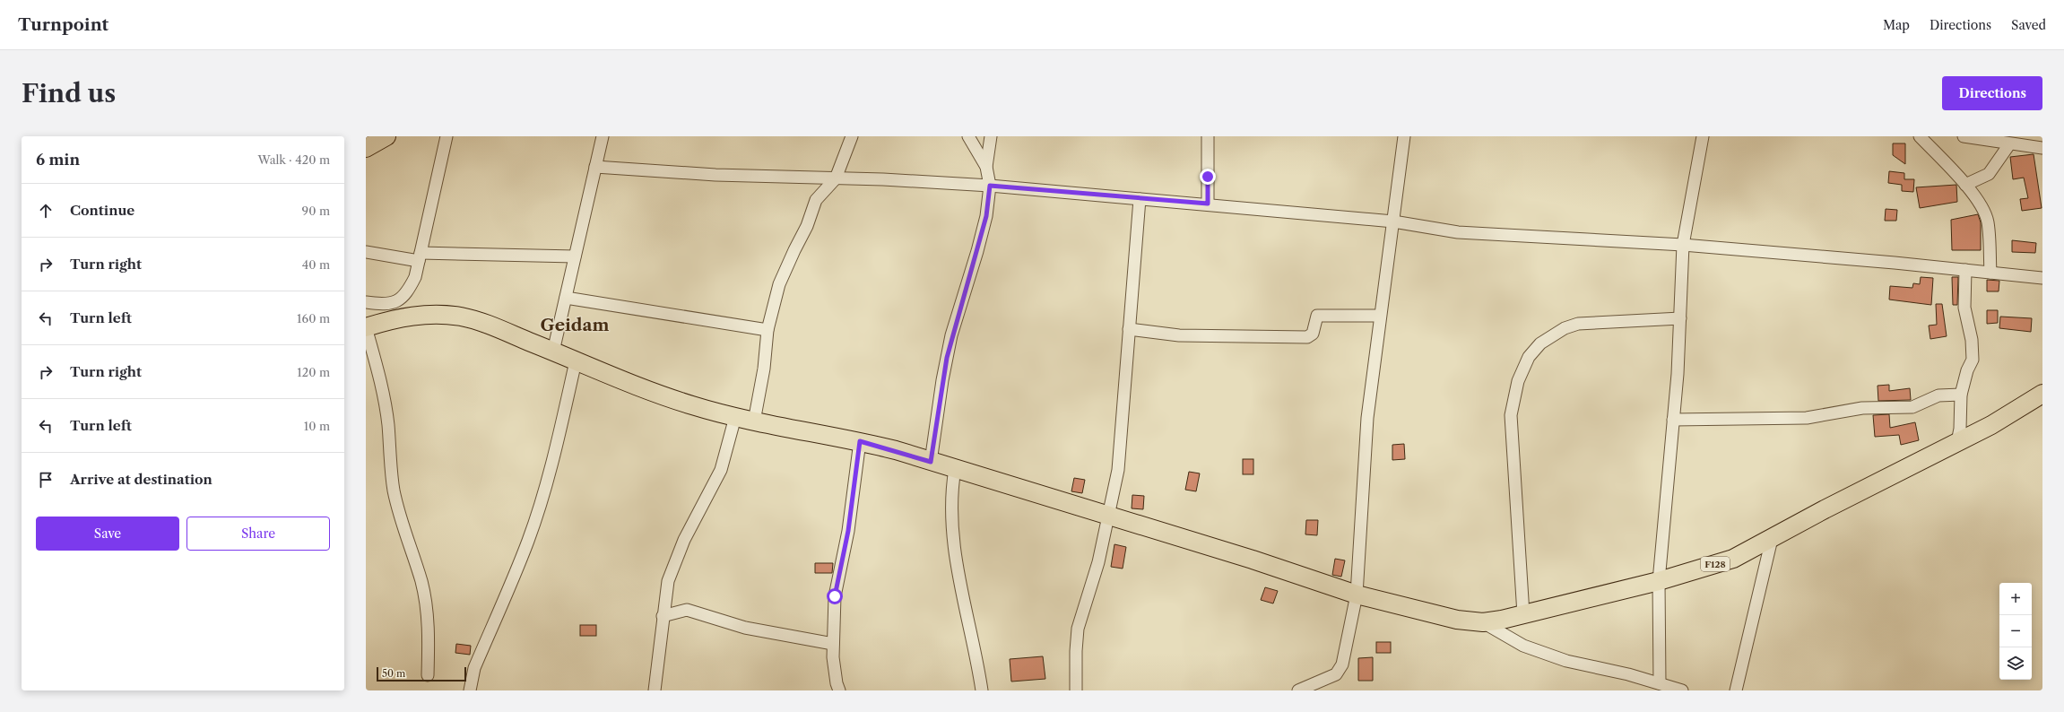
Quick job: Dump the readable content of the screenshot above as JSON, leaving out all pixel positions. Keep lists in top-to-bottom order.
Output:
{
  "streets": {
    "main road": ["F128"]
  },
  "districts": ["Geidam"],
  "scale_bar": "50 m",
  "page": {
    "header": "Turnpoint",
    "nav": ["Map", "Directions", "Saved"],
    "buttons": [
      "Directions",
      ["Save", "Share"]
    ],
    "title": "Find us",
    "heading": ["6 min", "Walk · 420 m"],
    "list": [
      ["Continue", "90 m"],
      ["Turn right", "40 m"],
      ["Turn left", "160 m"],
      ["Turn right", "120 m"],
      ["Turn left", "10 m"],
      "Arrive at destination"
    ],
    "map_buttons": ["+", "−"],
    "scale": "50 m"
  }
}
